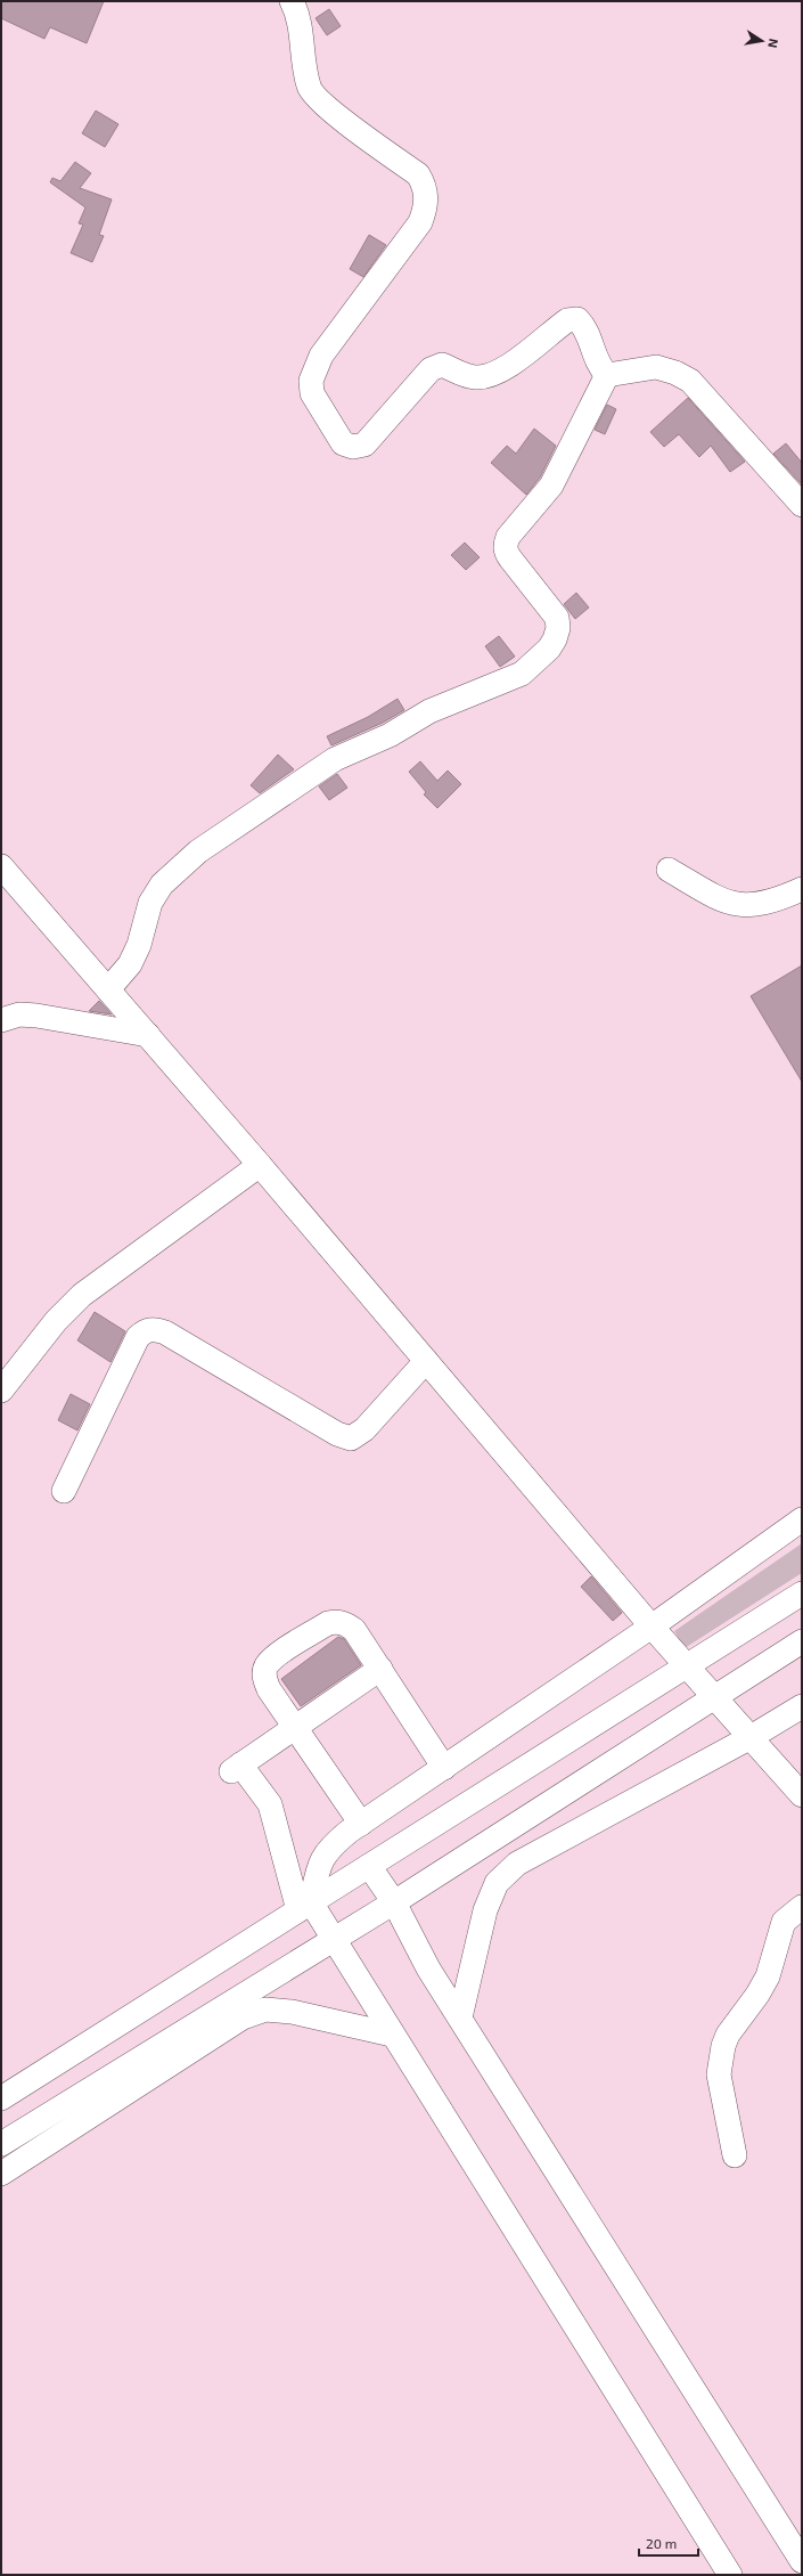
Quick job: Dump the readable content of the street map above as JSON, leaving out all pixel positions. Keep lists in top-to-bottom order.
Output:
{
  "scale_bar": "20 m",
  "north": "right"
}
